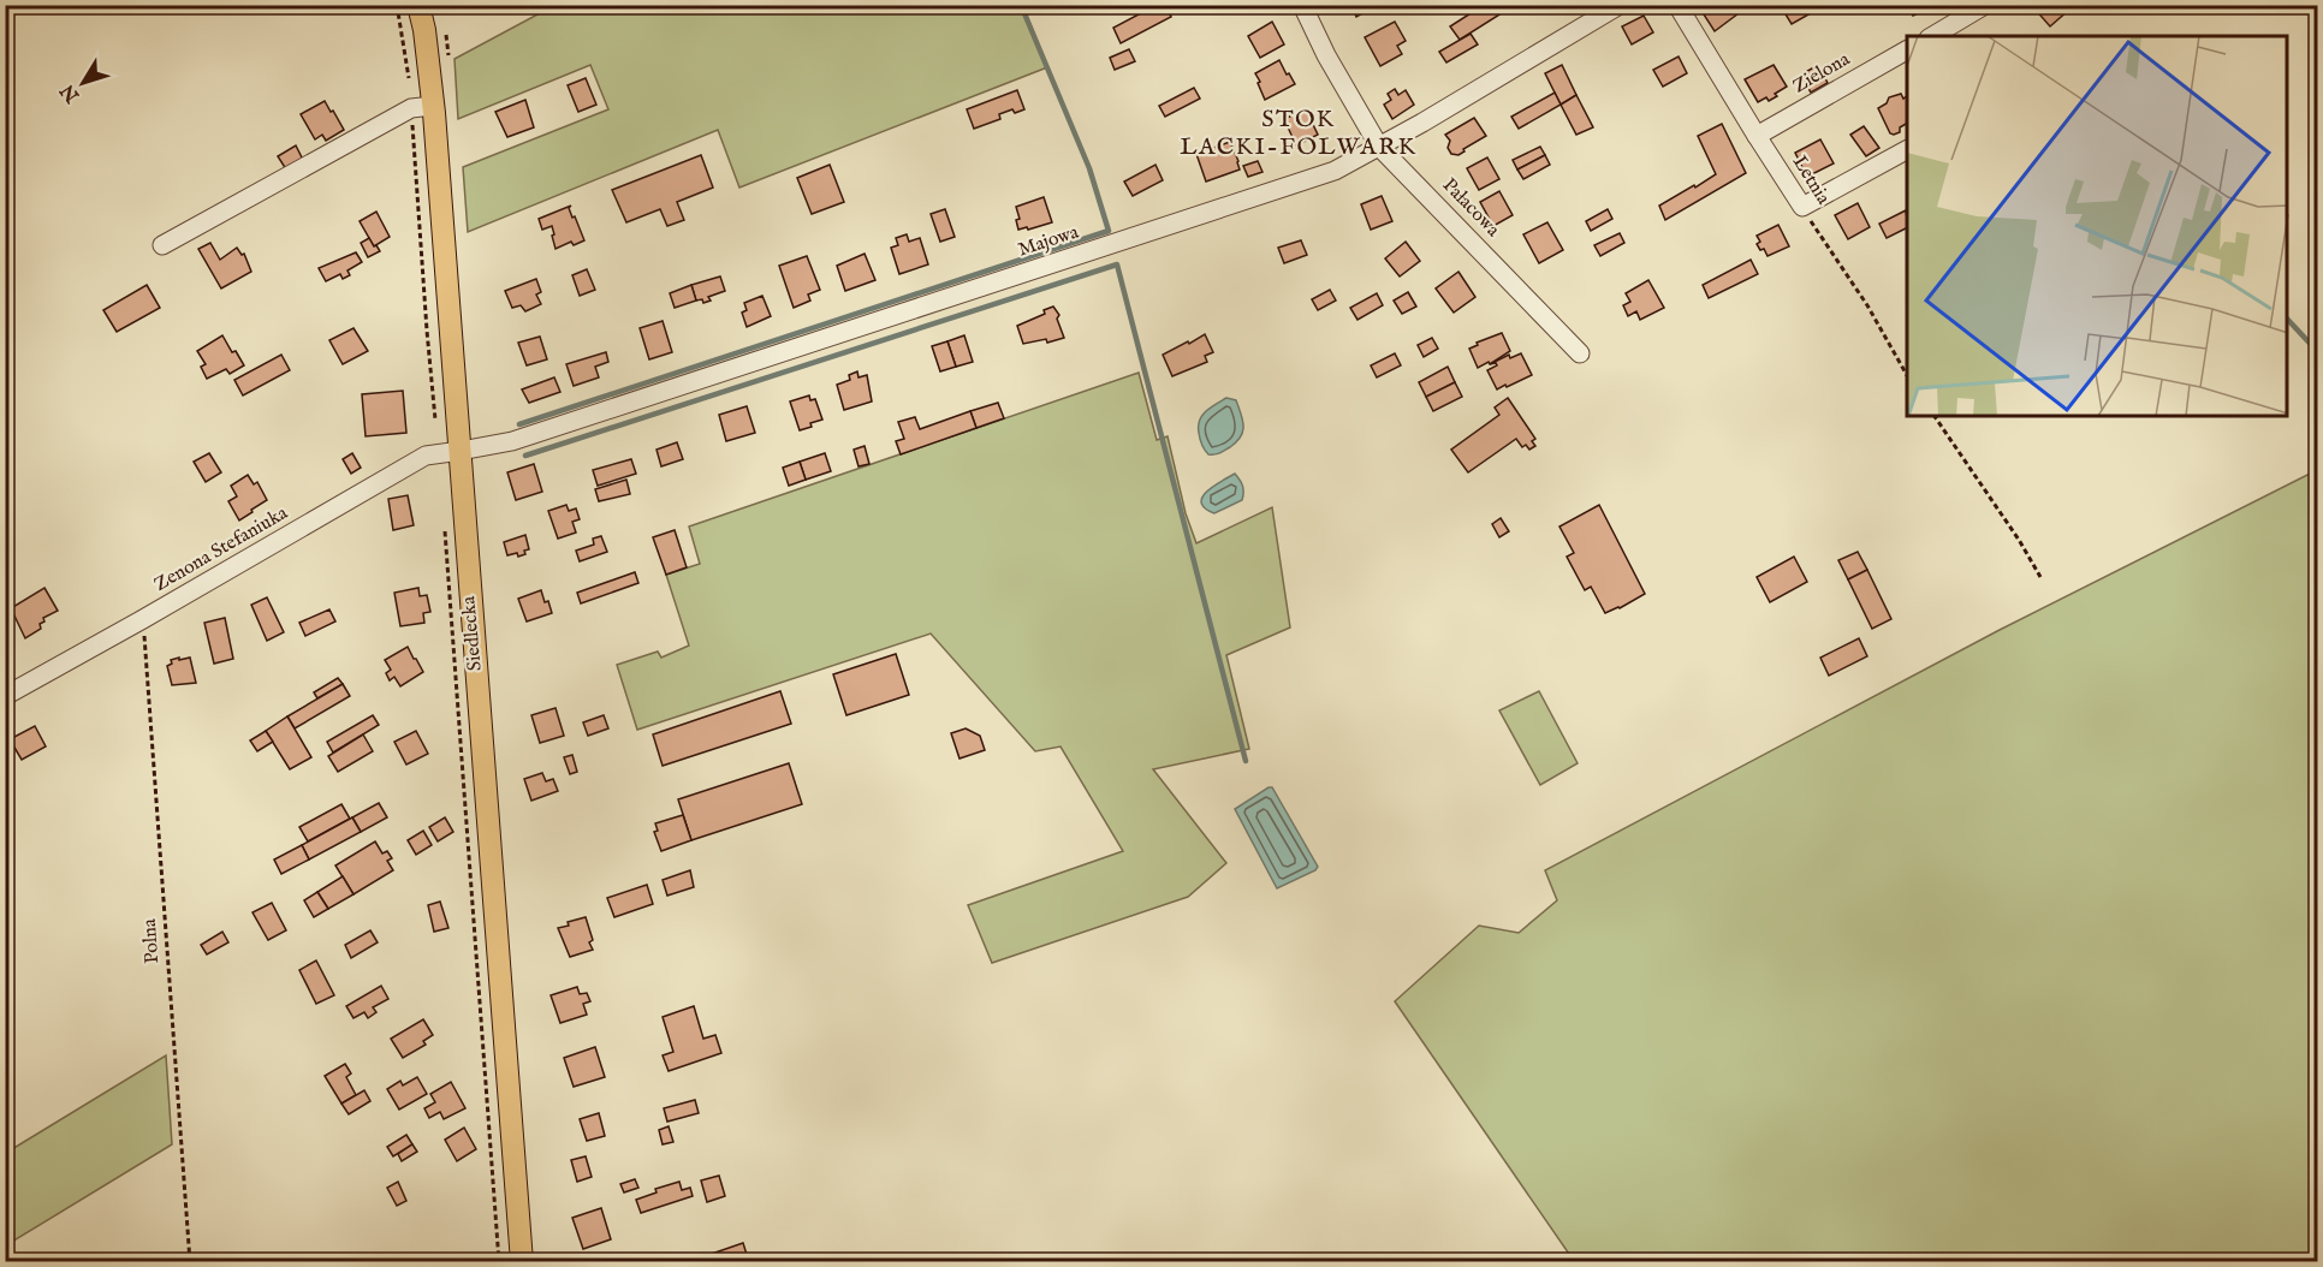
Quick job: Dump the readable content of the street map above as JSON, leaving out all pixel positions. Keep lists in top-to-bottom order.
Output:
{
  "streets": {
    "main road": ["Siedlecka"],
    "street": [
      "Zielona",
      "Letnia",
      "Pałacowa",
      "Majowa",
      "Zenona Stefaniuka"
    ],
    "path": ["Polna"]
  },
  "crossings": [
    ["Zielona", "Letnia"],
    ["Pałacowa", "Majowa"],
    ["Majowa", "Zenona Stefaniuka"],
    ["Majowa", "Siedlecka"],
    ["Zenona Stefaniuka", "Siedlecka"],
    ["Zenona Stefaniuka", "Polna"]
  ],
  "districts": ["STOK LACKI-FOLWARK"],
  "north": "bottom left"
}
